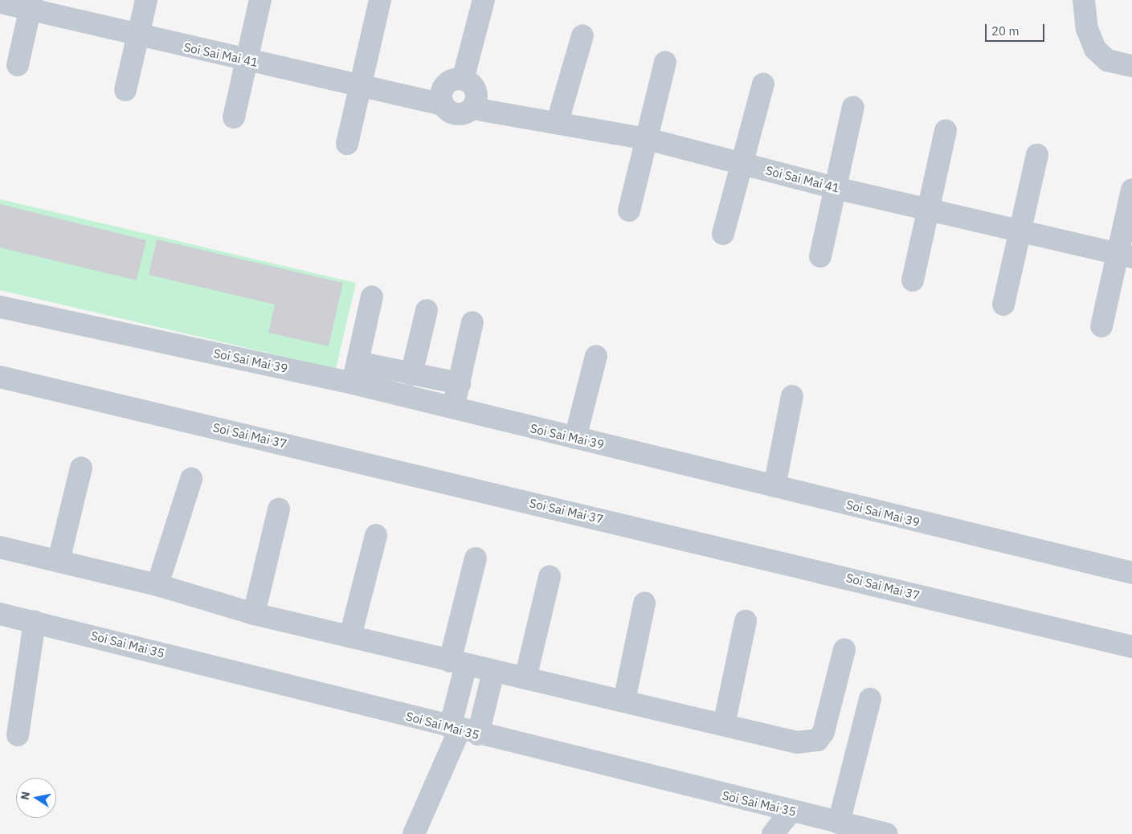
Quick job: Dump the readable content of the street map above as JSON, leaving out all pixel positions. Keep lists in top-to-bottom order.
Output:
{
  "streets": {
    "street": [
      "Soi Sai Mai 41",
      "Soi Sai Mai 39",
      "Soi Sai Mai 37",
      "Soi Sai Mai 35"
    ]
  },
  "scale_bar": "20 m",
  "north": "left"
}
